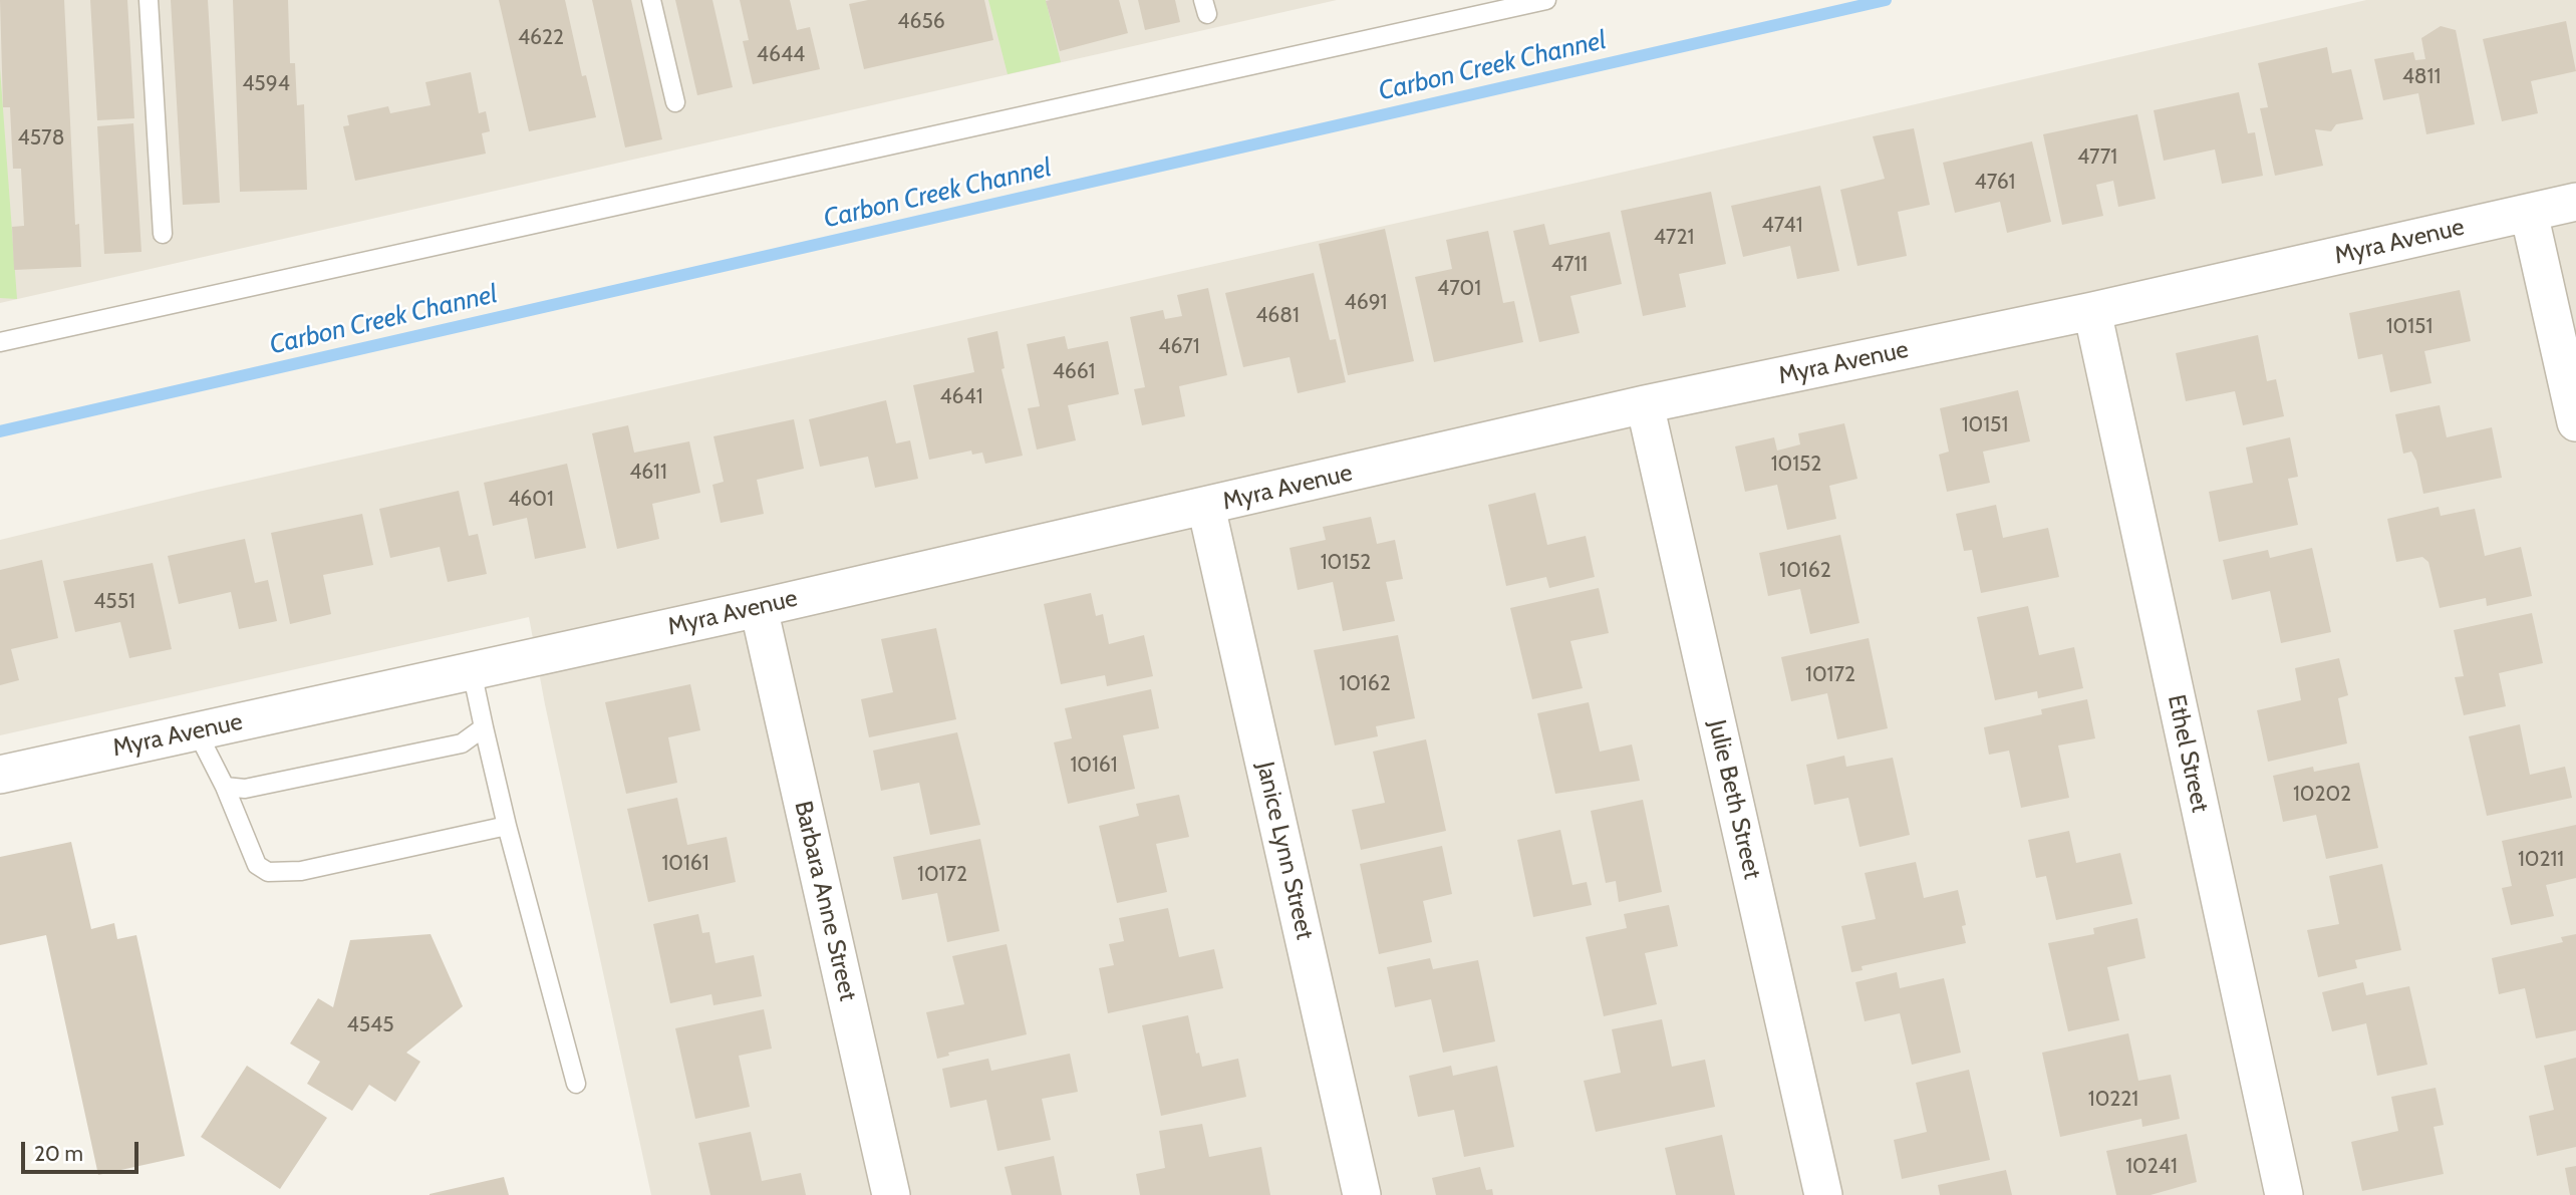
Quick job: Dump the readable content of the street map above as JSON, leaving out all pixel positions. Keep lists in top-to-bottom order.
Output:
{
  "streets": {
    "street": [
      "Myra Avenue",
      "Ethel Street",
      "Julie Beth Street",
      "Janice Lynn Street",
      "Barbara Anne Street"
    ]
  },
  "crossings": [
    ["Myra Avenue", "Ethel Street"],
    ["Myra Avenue", "Julie Beth Street"],
    ["Myra Avenue", "Janice Lynn Street"],
    ["Myra Avenue", "Barbara Anne Street"]
  ],
  "water": ["Carbon Creek Channel"],
  "house_numbers": [
    "4656",
    "4622",
    "4644",
    "4811",
    "4594",
    "4578",
    "4771",
    "4761",
    "4741",
    "4721",
    "4711",
    "4701",
    "4691",
    "4681",
    "10151",
    "4671",
    "4661",
    "4641",
    "10151",
    "10152",
    "4611",
    "4601",
    "10152",
    "10162",
    "4551",
    "10172",
    "10162",
    "10161",
    "10202",
    "10211",
    "10161",
    "10172",
    "4545",
    "10221",
    "10241"
  ],
  "scale_bar": "20 m"
}
